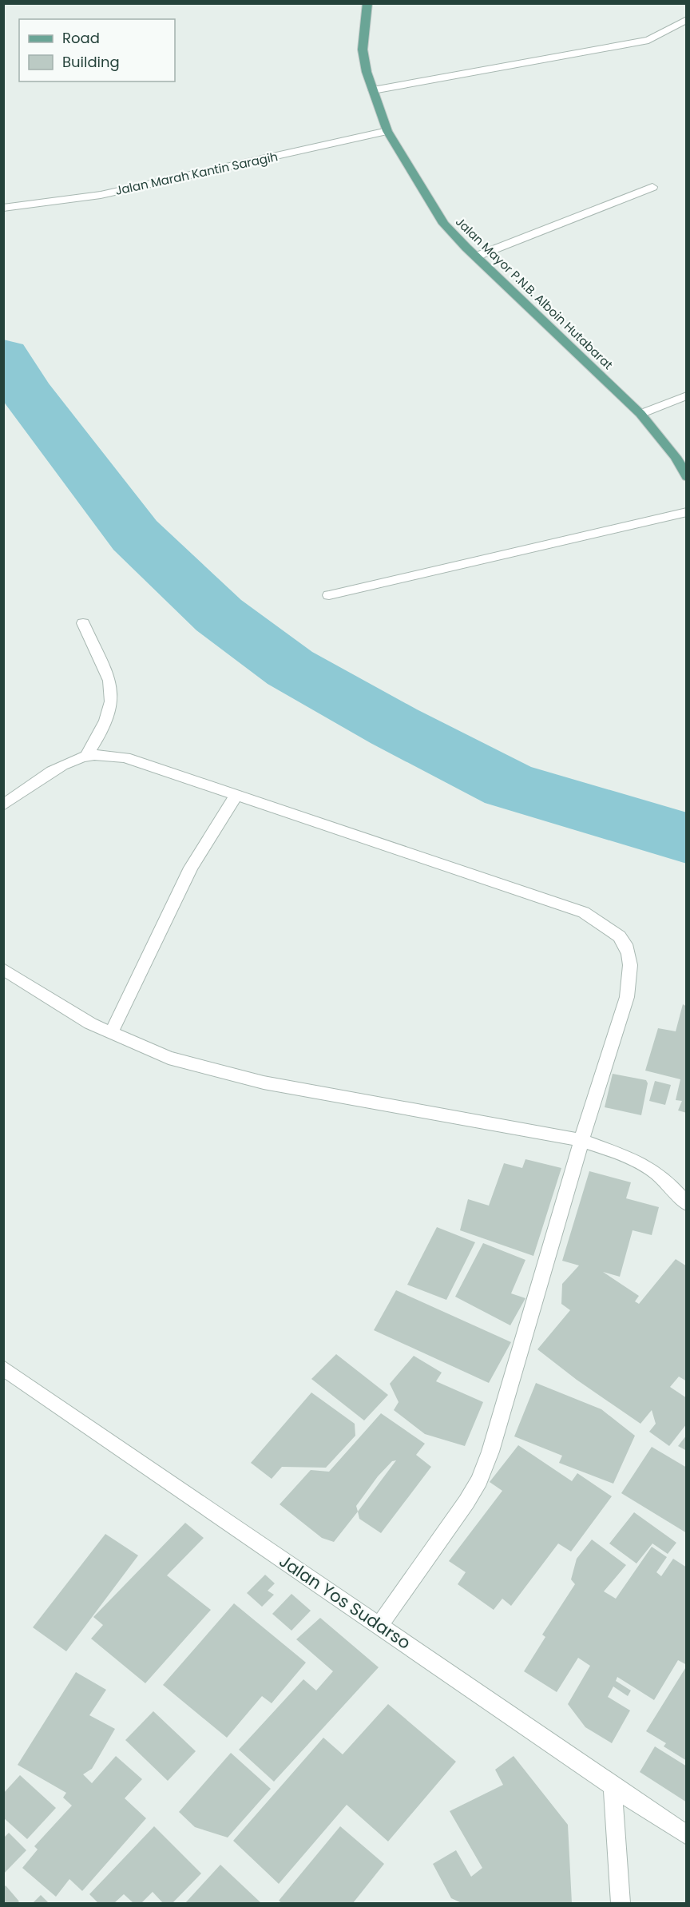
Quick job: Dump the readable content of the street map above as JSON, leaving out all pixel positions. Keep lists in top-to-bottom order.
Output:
{
  "streets": {
    "main road": ["Jalan Mayor P.N.B. Alboin Hutabarat"],
    "street": ["Jalan Marah Kantin Saragih", "Jalan Yos Sudarso"]
  },
  "crossings": [
    ["Jalan Marah Kantin Saragih", "Jalan Mayor P.N.B. Alboin Hutabarat"]
  ],
  "legend": ["Road", "Building"]
}
